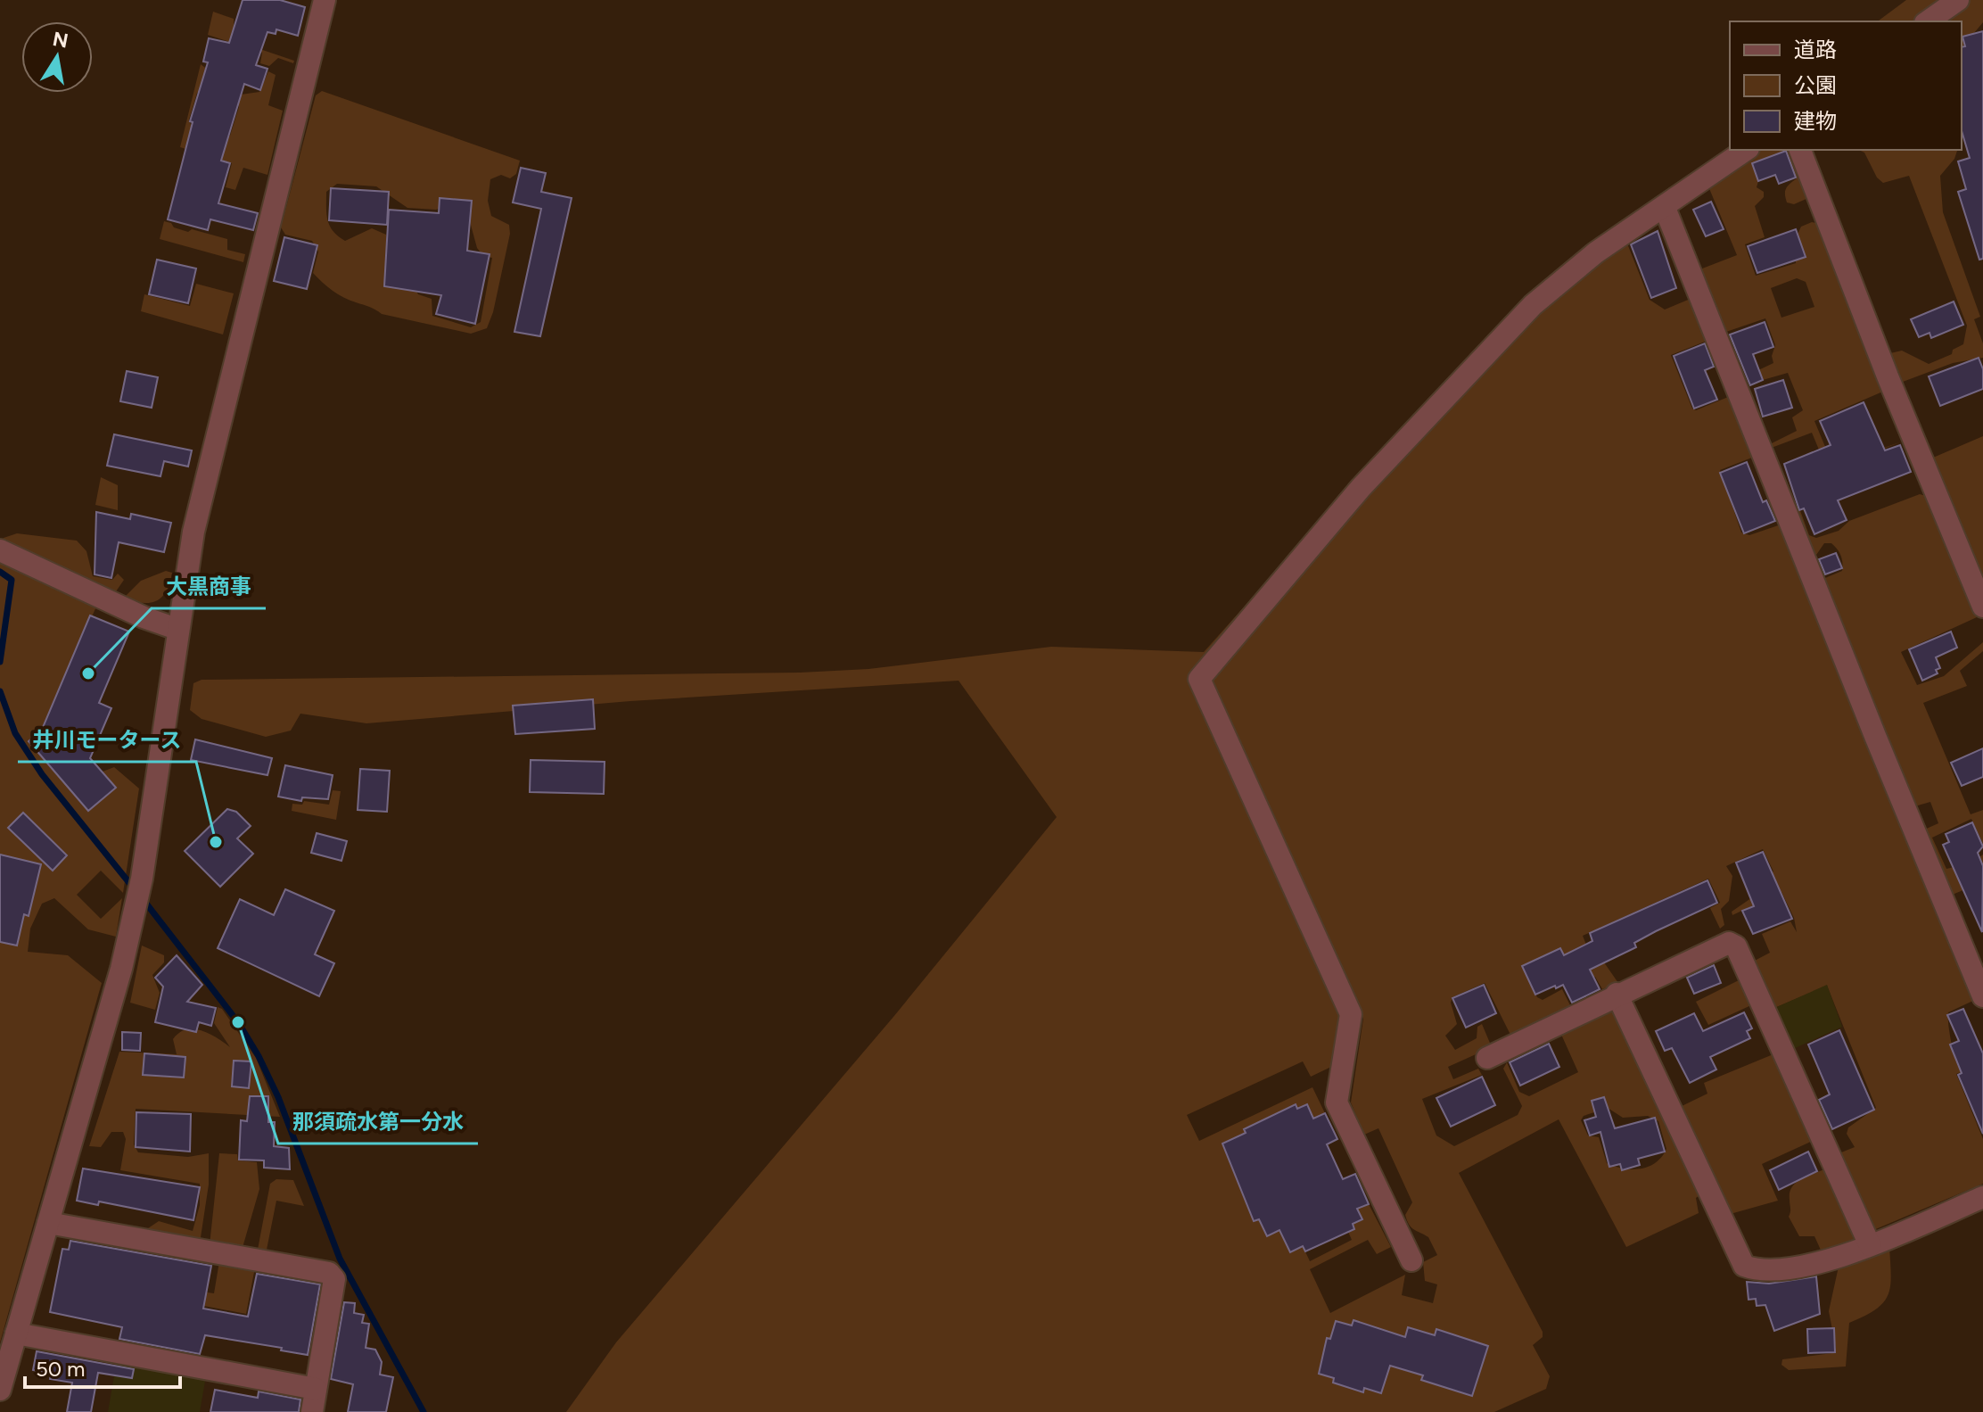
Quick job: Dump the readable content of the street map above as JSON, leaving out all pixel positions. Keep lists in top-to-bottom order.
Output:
{
  "places": ["大黒商事", "井川モータース", "那須疏水第一分水"],
  "legend": ["道路", "公園", "建物"],
  "scale_bar": "50 m",
  "north": "top"
}
